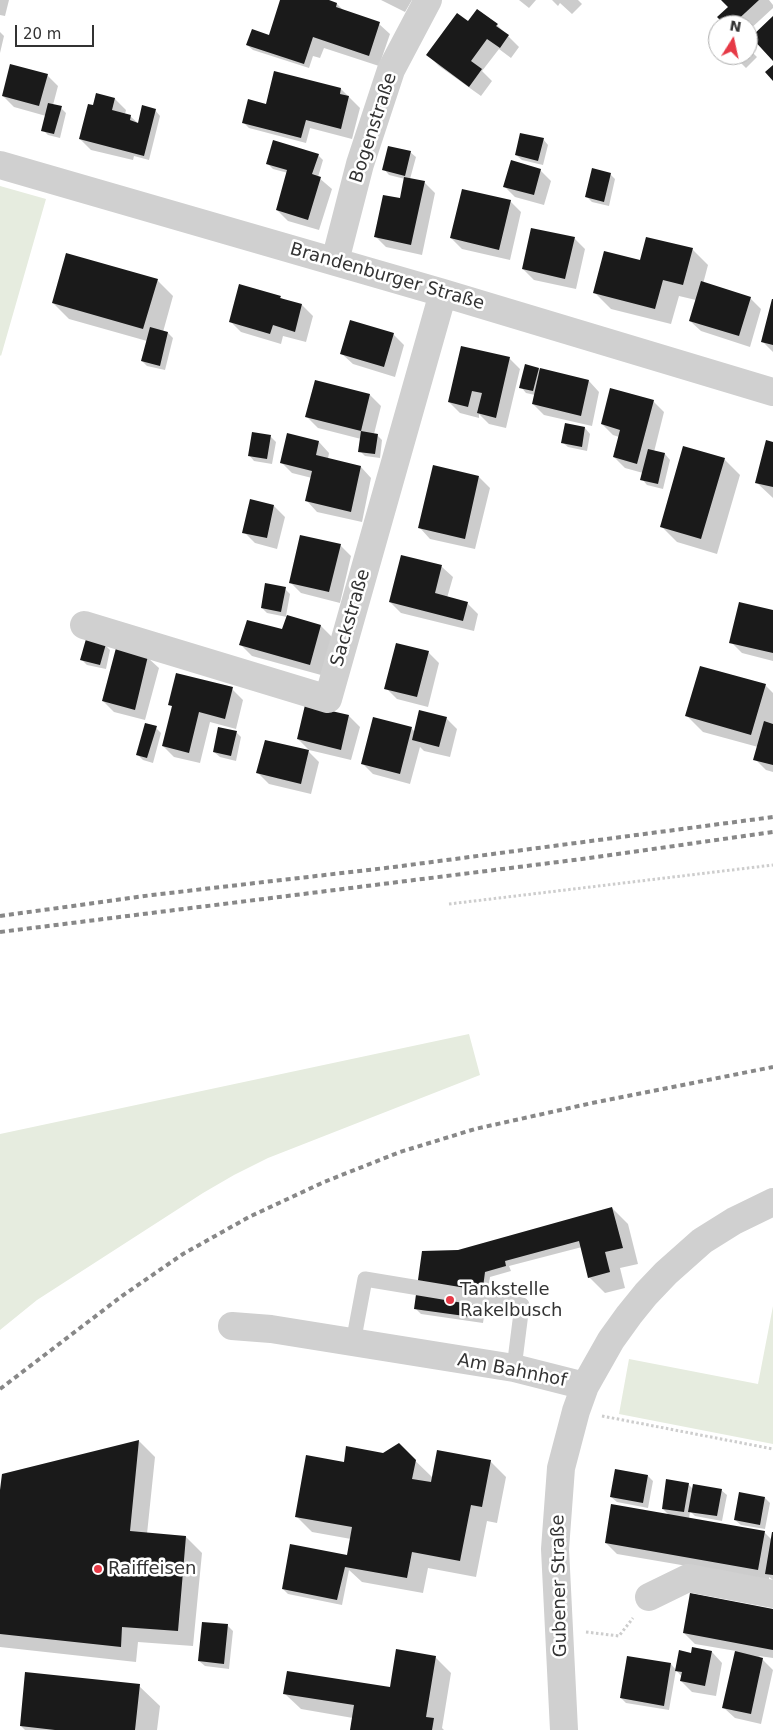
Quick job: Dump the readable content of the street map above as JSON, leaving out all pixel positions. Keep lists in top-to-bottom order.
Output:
{
  "streets": {
    "street": [
      "Bogenstraße",
      "Brandenburger Straße",
      "Sackstraße",
      "Am Bahnhof",
      "Gubener Straße"
    ]
  },
  "crossings": [
    ["Bogenstraße", "Brandenburger Straße"],
    ["Brandenburger Straße", "Sackstraße"],
    ["Am Bahnhof", "Gubener Straße"]
  ],
  "places": ["Tankstelle Rakelbusch", "Raiffeisen"],
  "scale_bar": "20 m",
  "north": "top"
}
